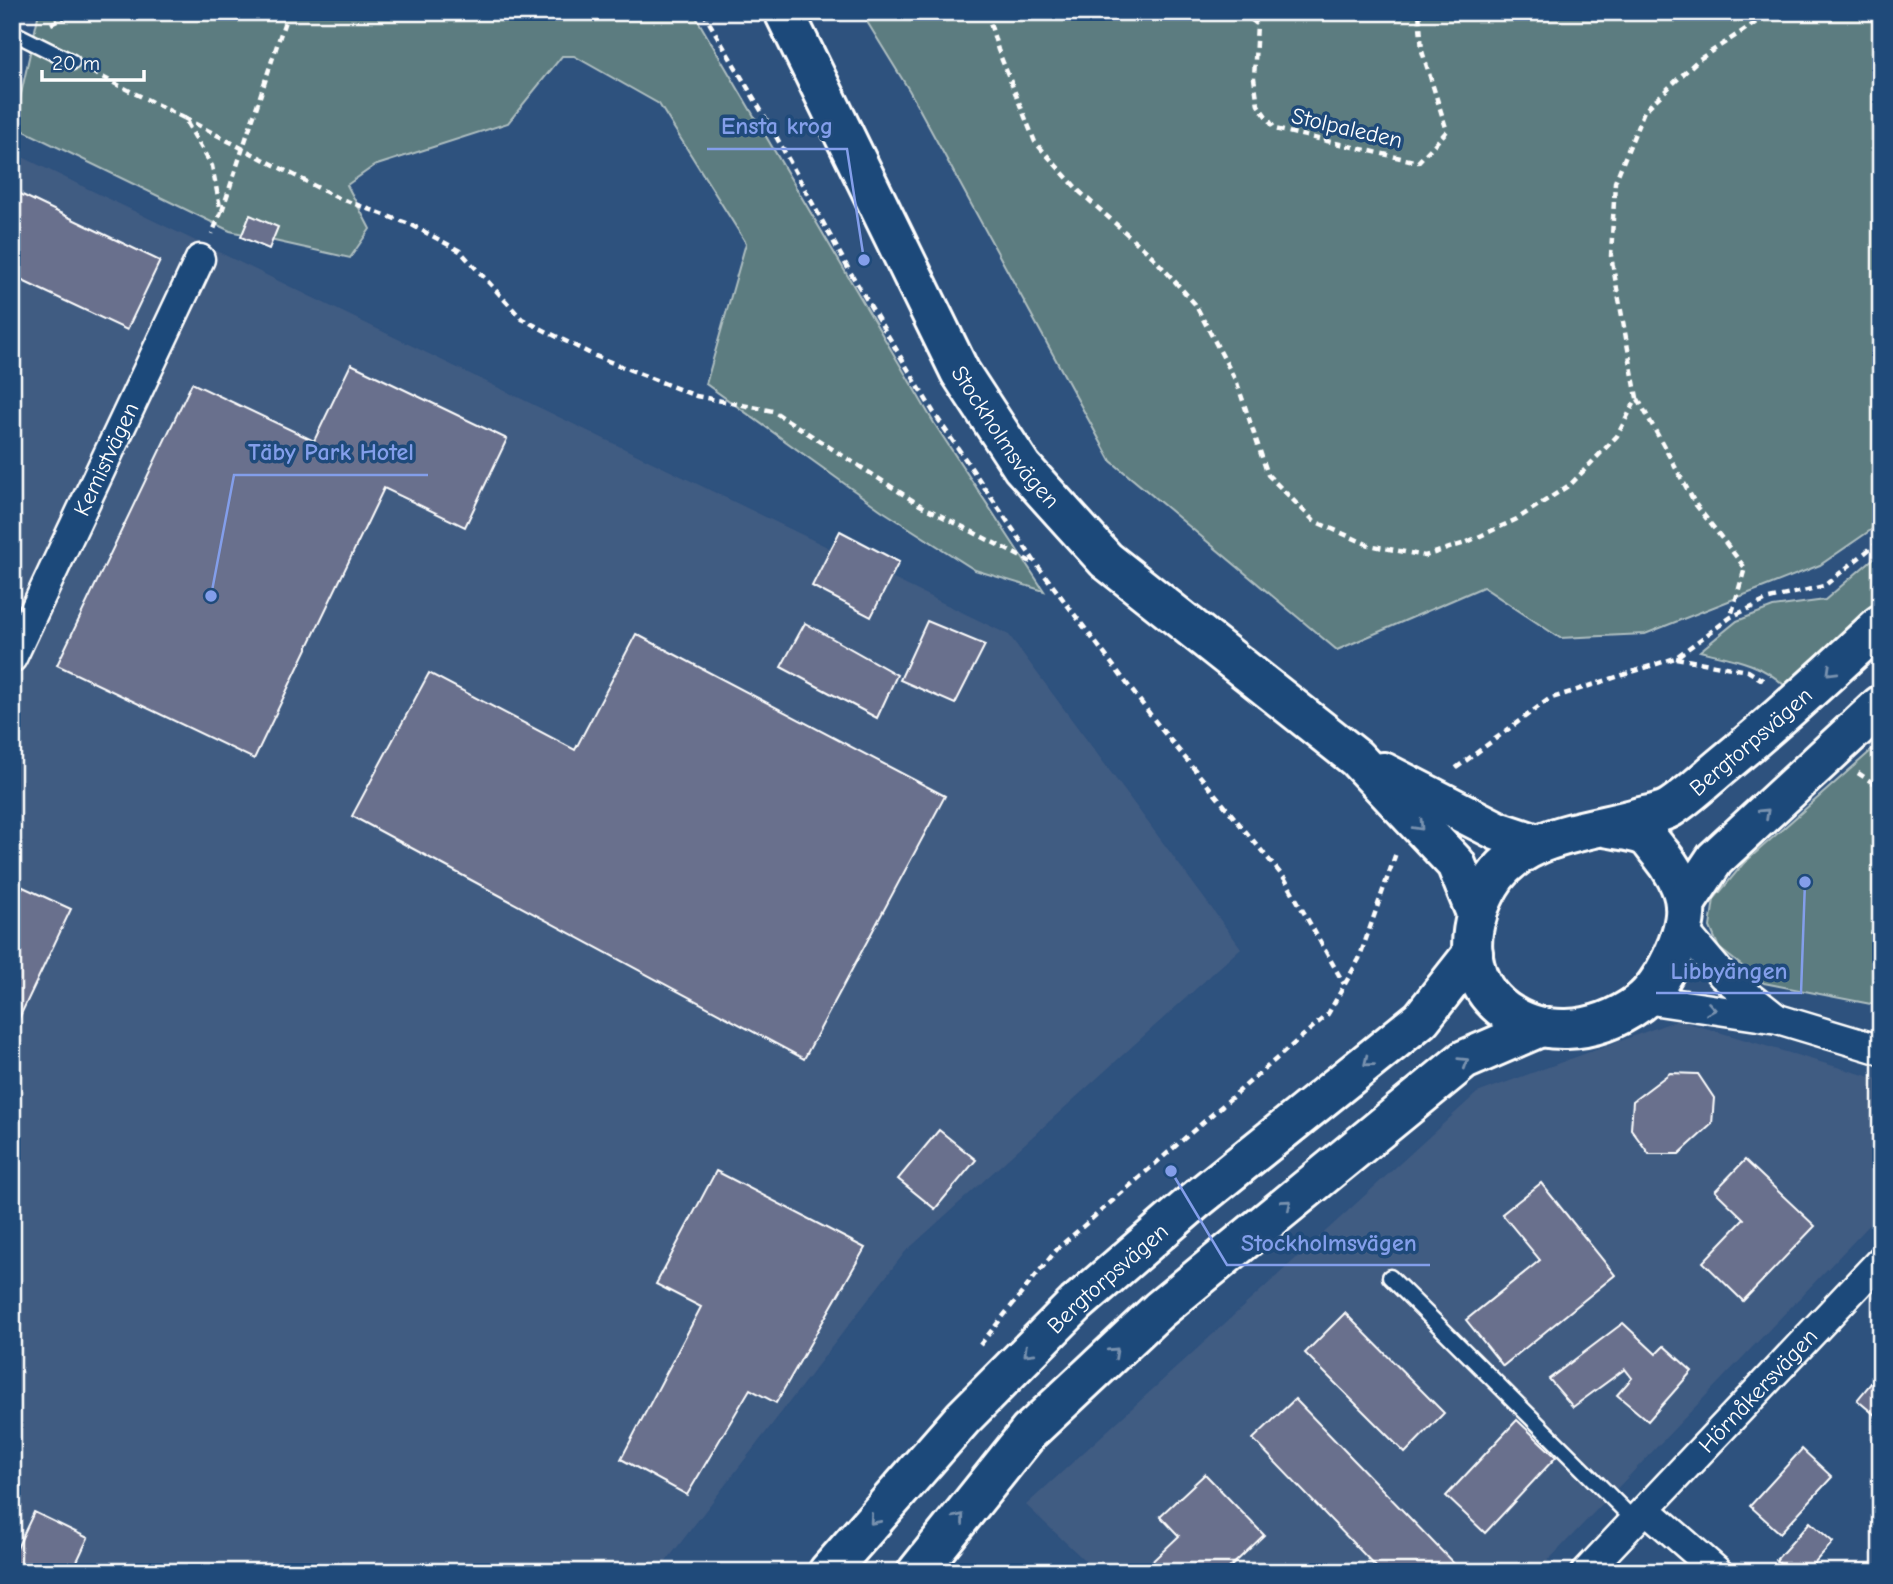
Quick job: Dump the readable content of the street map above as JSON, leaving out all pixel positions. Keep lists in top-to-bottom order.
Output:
{
  "streets": {
    "main road": ["Stockholmsvägen", "Bergtorpsvägen"],
    "street": ["Kemistvägen", "Hörnåkersvägen"],
    "path": ["Stolpaleden"]
  },
  "crossings": [
    ["Stockholmsvägen", "Bergtorpsvägen"]
  ],
  "places": [
    "Ensta krog",
    "Täby Park Hotel",
    "Libbyängen",
    "Stockholmsvägen"
  ],
  "scale_bar": "20 m"
}
